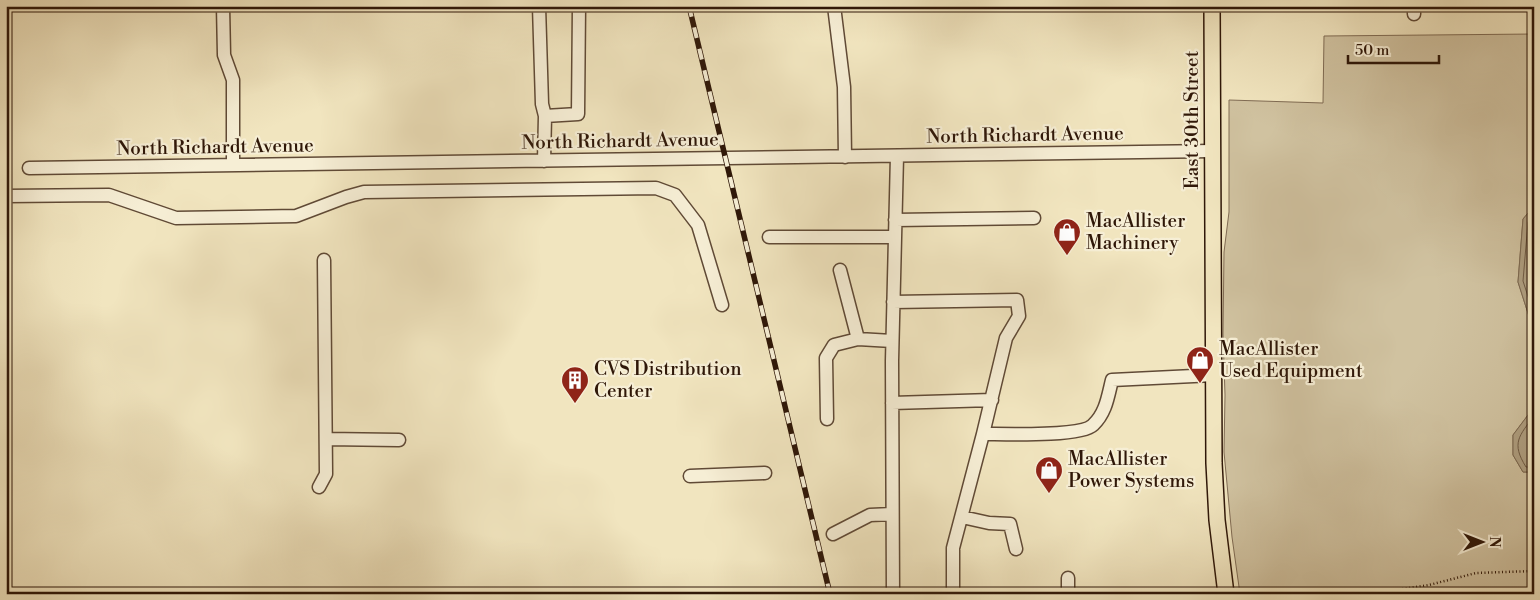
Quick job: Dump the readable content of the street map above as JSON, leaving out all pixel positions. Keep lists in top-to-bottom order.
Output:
{
  "streets": {
    "main road": ["East 30th Street"],
    "street": ["North Richardt Avenue"]
  },
  "crossings": [
    ["East 30th Street", "North Richardt Avenue"]
  ],
  "places": {
    "shop": ["MacAllister Machinery", "MacAllister Used Equipment", "MacAllister Power Systems"],
    "building": ["CVS Distribution Center"]
  },
  "scale_bar": "50 m",
  "north": "right"
}
